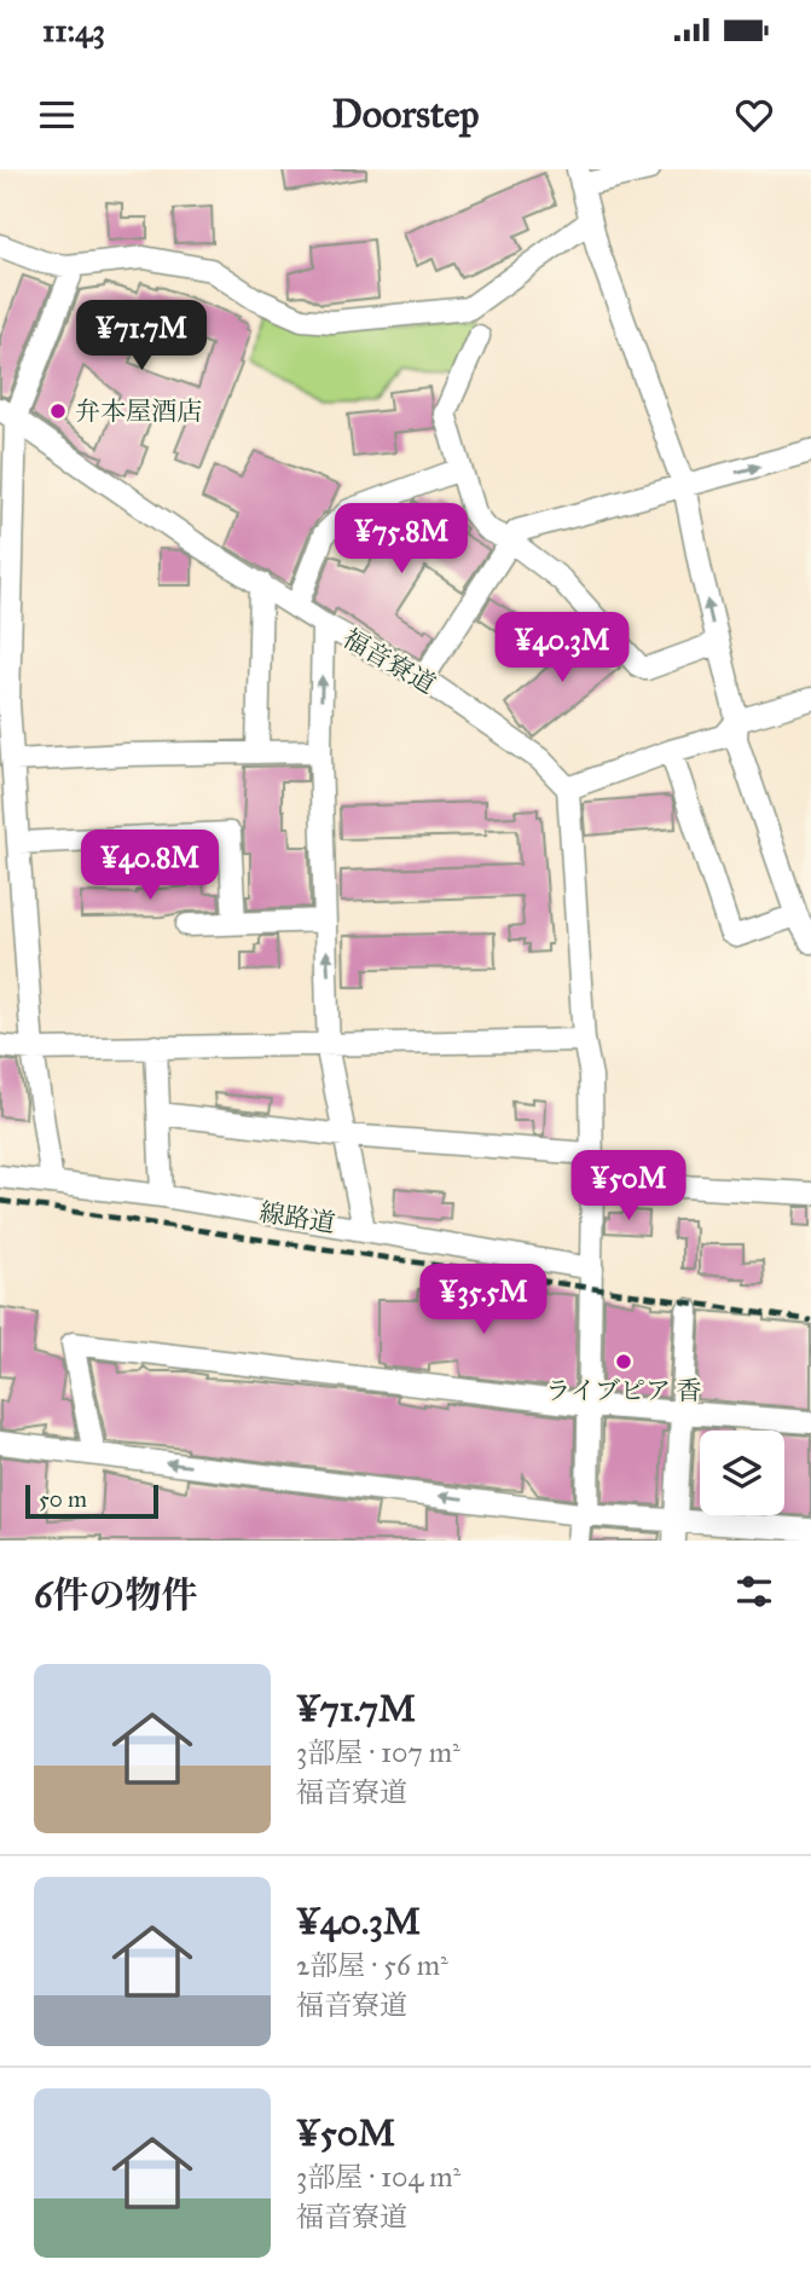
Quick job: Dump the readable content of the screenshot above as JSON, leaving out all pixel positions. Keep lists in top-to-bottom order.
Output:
{
  "streets": {
    "street": ["福音寮道", "線路道"]
  },
  "places": ["弁本屋酒店", "ライブピア 香"],
  "scale_bar": "50 m",
  "page": {
    "status": "11:43",
    "header": "Doorstep",
    "price": [
      "¥71.7M",
      "¥75.8M",
      "¥40.3M",
      "¥40.8M",
      "¥50M",
      "¥35.5M"
    ],
    "scale": "50 m",
    "heading": "6件の物件",
    "list": [
      {
        "name": "¥71.7M",
        "note": "3部屋 · 107 m² · 福音寮道"
      },
      {
        "name": "¥40.3M",
        "note": "2部屋 · 56 m² · 福音寮道"
      },
      {
        "name": "¥50M",
        "note": "3部屋 · 104 m² · 福音寮道"
      }
    ]
  }
}
